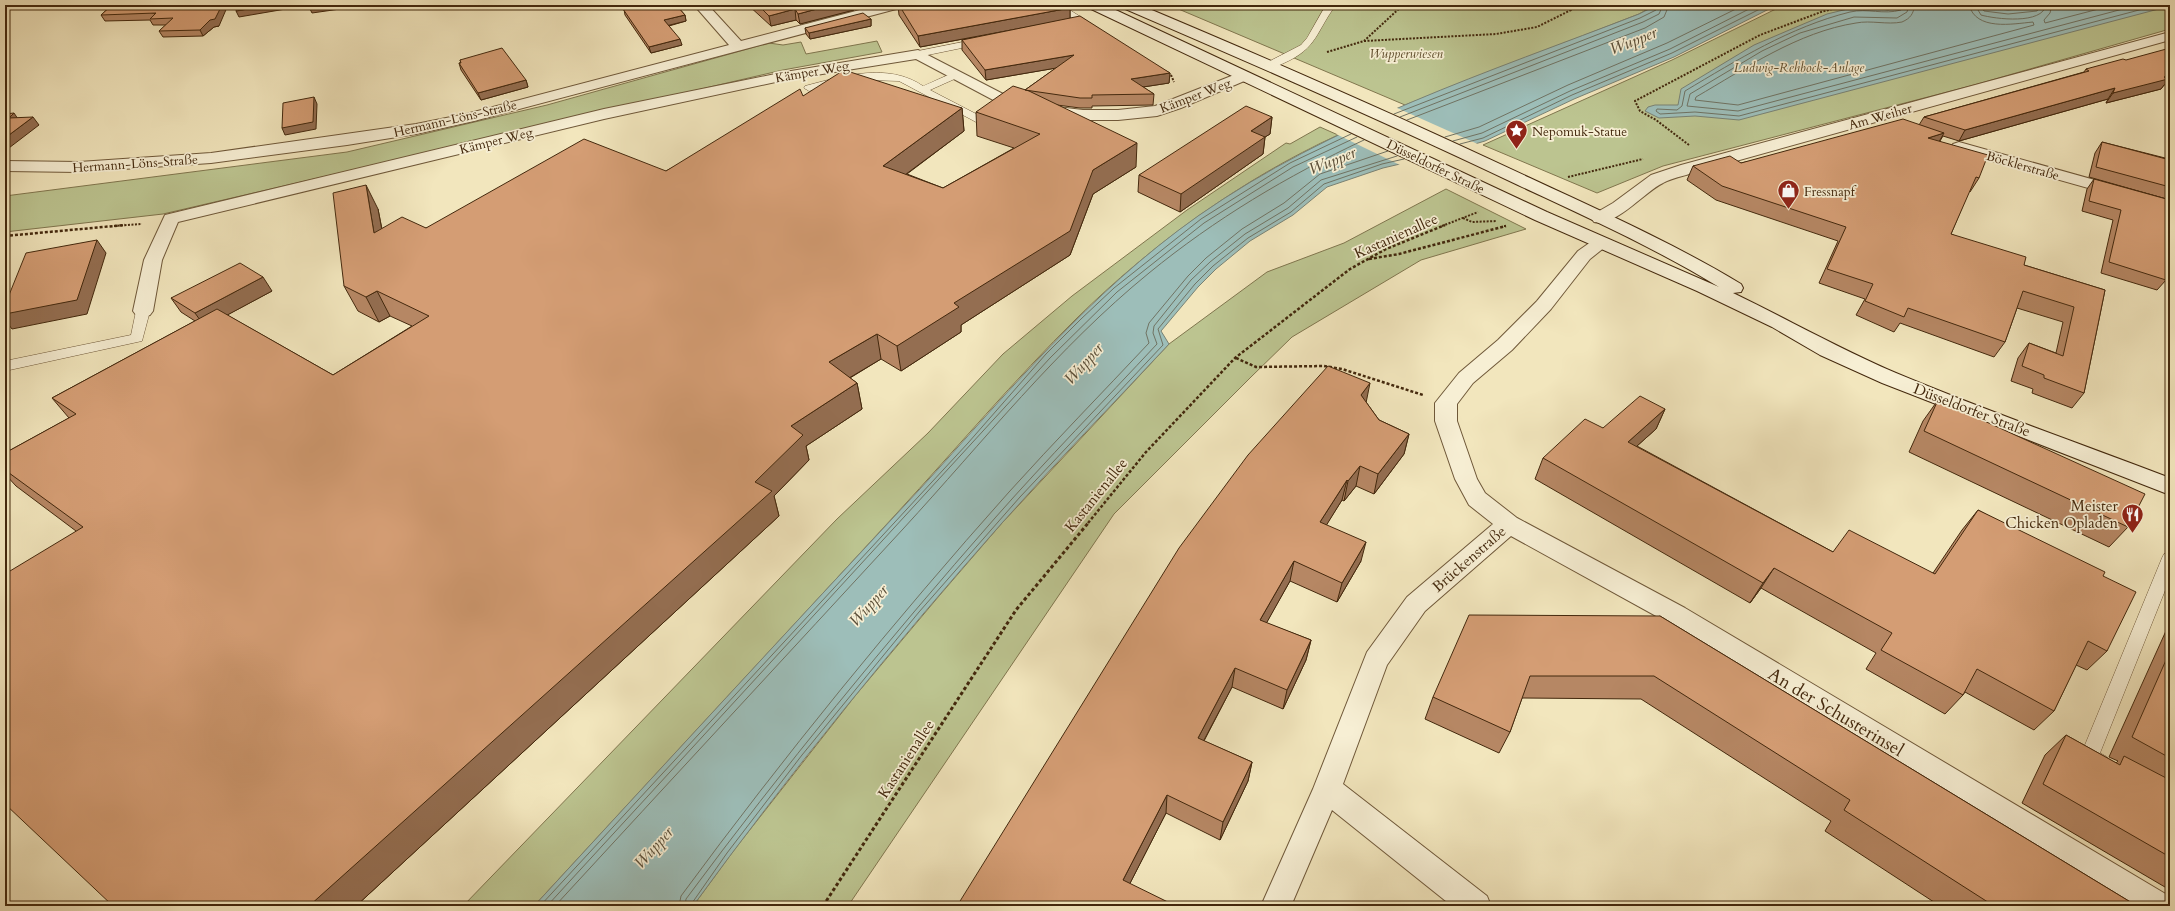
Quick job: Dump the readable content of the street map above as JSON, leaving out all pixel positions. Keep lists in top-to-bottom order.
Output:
{
  "streets": {
    "street": [
      "Kämper Weg",
      "Am Weiher",
      "Hermann-Löns-Straße",
      "Böcklerstraße",
      "Düsseldorfer Straße",
      "Brückenstraße",
      "An der Schusterinsel"
    ],
    "path": ["Kastanienallee"]
  },
  "crossings": [
    ["Kämper Weg", "Düsseldorfer Straße"],
    ["Am Weiher", "Düsseldorfer Straße"],
    ["Brückenstraße", "An der Schusterinsel"]
  ],
  "water": ["Wupper"],
  "parks": ["Wupperwiesen", "Ludwig-Rehbock-Anlage"],
  "places": {
    "place": ["Nepomuk-Statue"],
    "shop": ["Fressnapf"],
    "restaurant": ["Meister Chicken Opladen"]
  }
}
